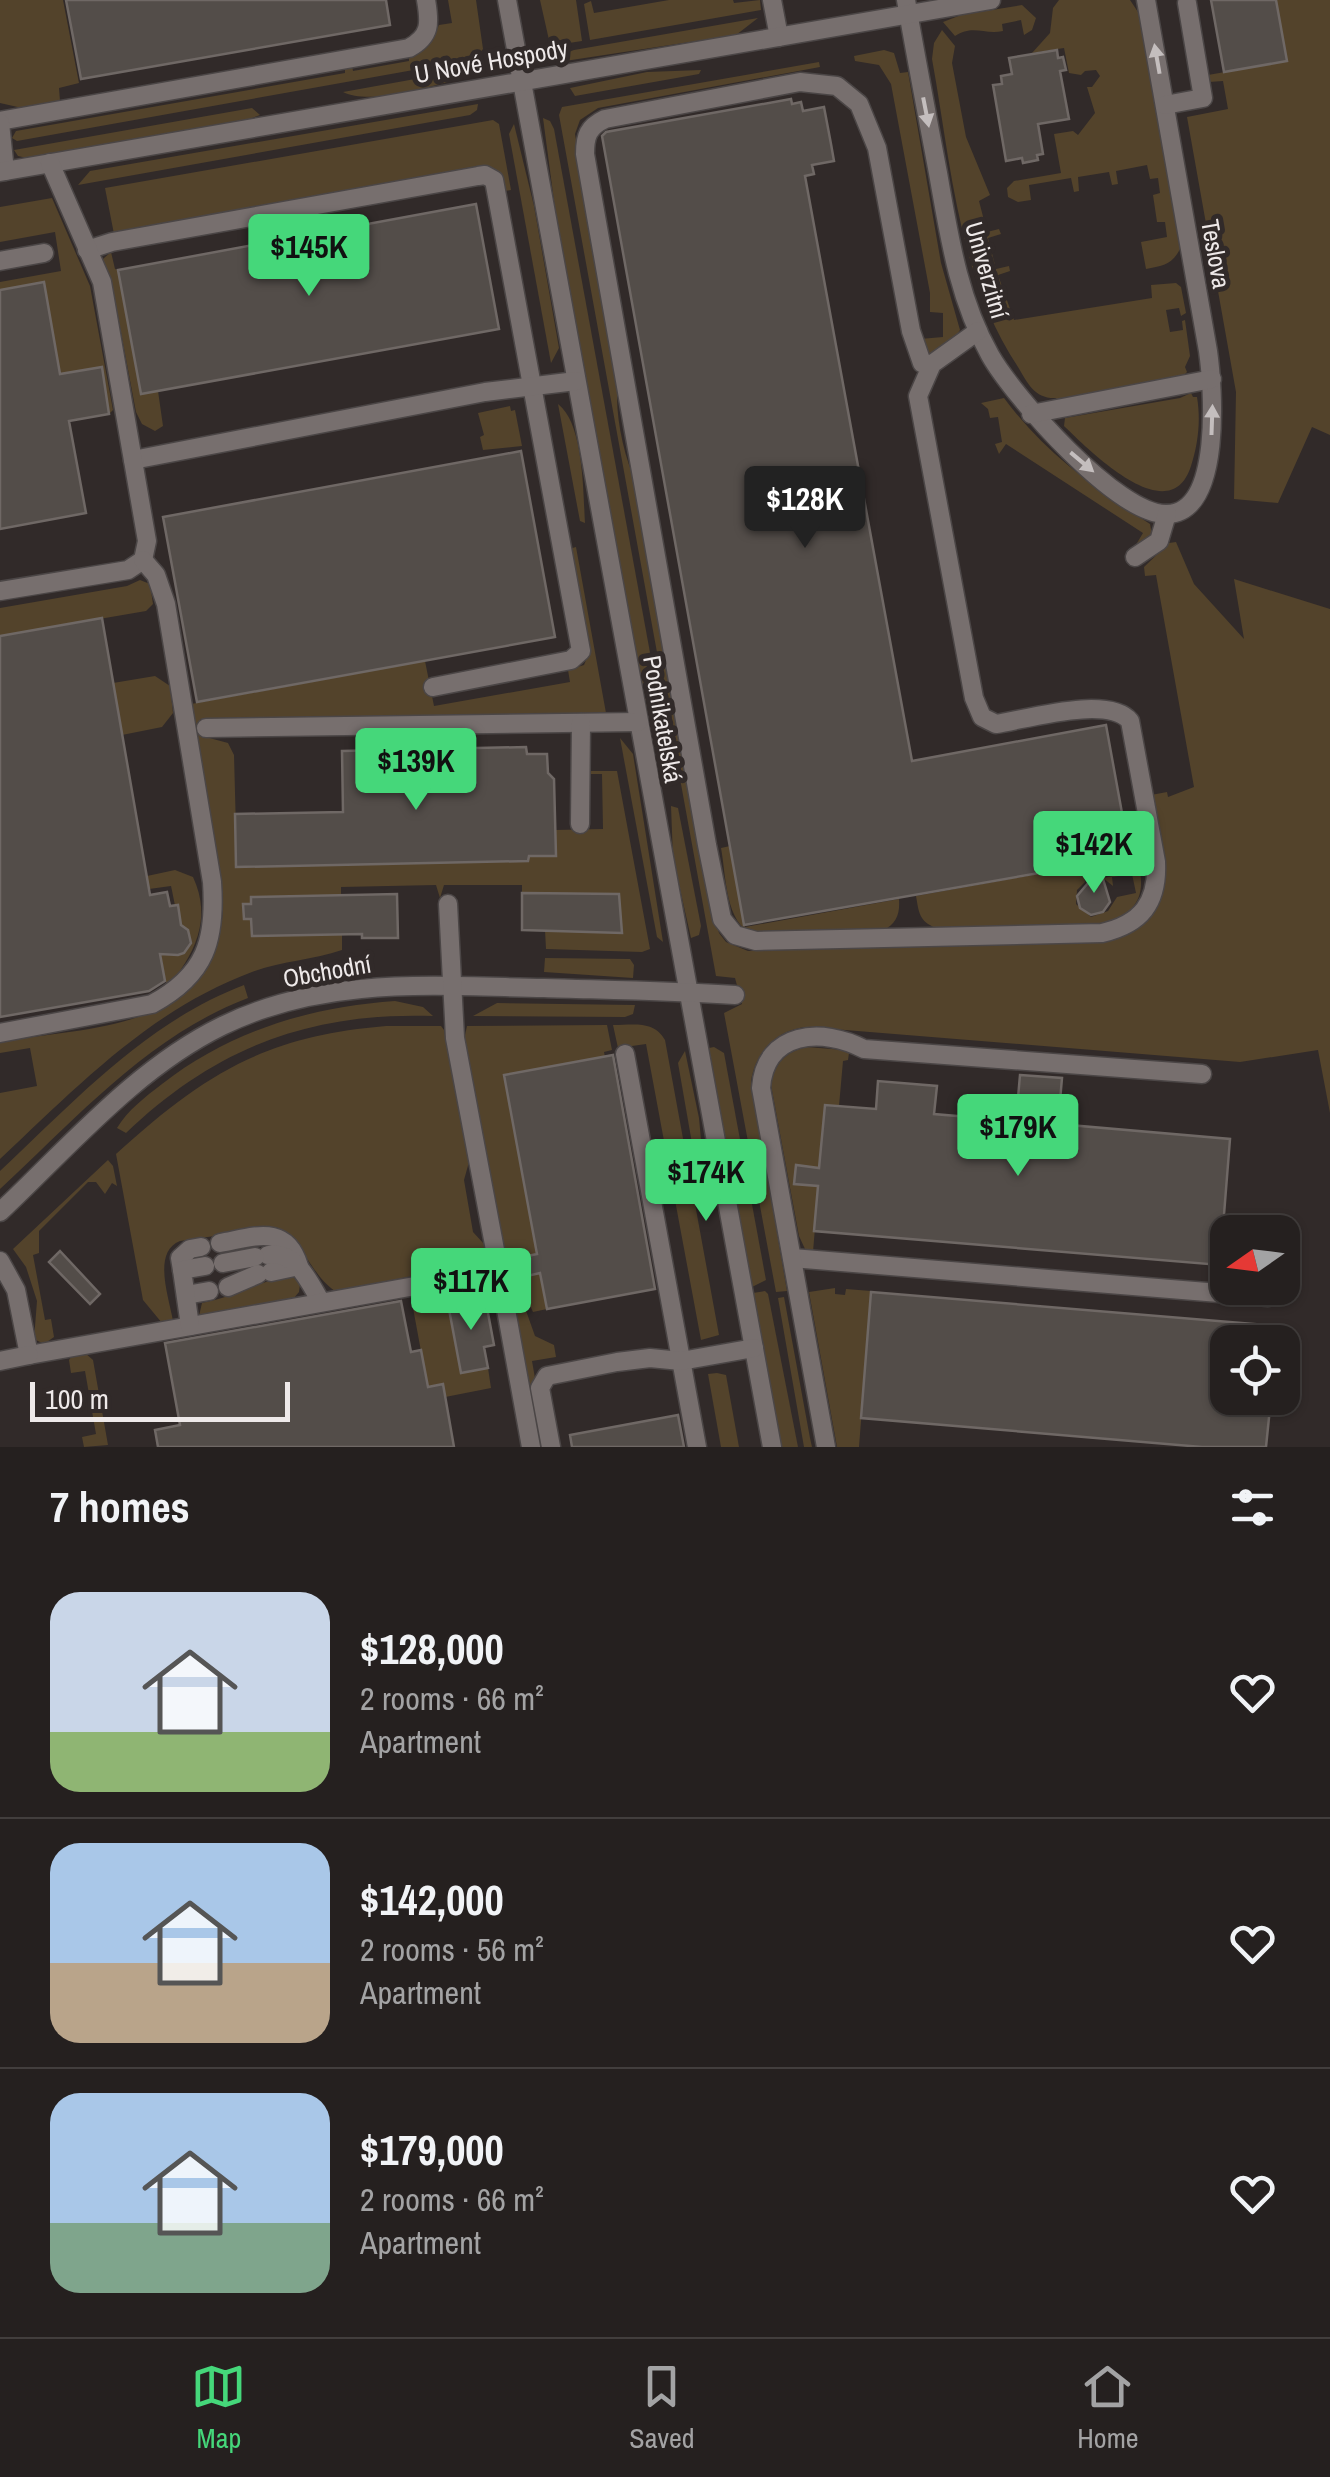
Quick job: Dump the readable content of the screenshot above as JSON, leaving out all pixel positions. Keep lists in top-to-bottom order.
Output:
{
  "streets": {
    "street": [
      "U Nové Hospody",
      "Teslova",
      "Univerzitní",
      "Podnikatelská",
      "Obchodní"
    ]
  },
  "crossings": [
    ["U Nové Hospody", "Univerzitní"],
    ["U Nové Hospody", "Podnikatelská"],
    ["Teslova", "Univerzitní"],
    ["Podnikatelská", "Obchodní"]
  ],
  "one_way": ["Teslova", "Univerzitní"],
  "scale_bar": "100 m",
  "north": "left",
  "page": {
    "price": [
      "$145K",
      "$128K",
      "$139K",
      "$142K",
      "$179K",
      "$174K",
      "$117K"
    ],
    "scale": "100 m",
    "heading": "7 homes",
    "list": [
      {
        "name": "$128,000",
        "note": "2 rooms · 66 m² · Apartment"
      },
      {
        "name": "$142,000",
        "note": "2 rooms · 56 m² · Apartment"
      },
      {
        "name": "$179,000",
        "note": "2 rooms · 66 m² · Apartment"
      }
    ],
    "tabs": ["Map", "Saved", "Home"]
  }
}
